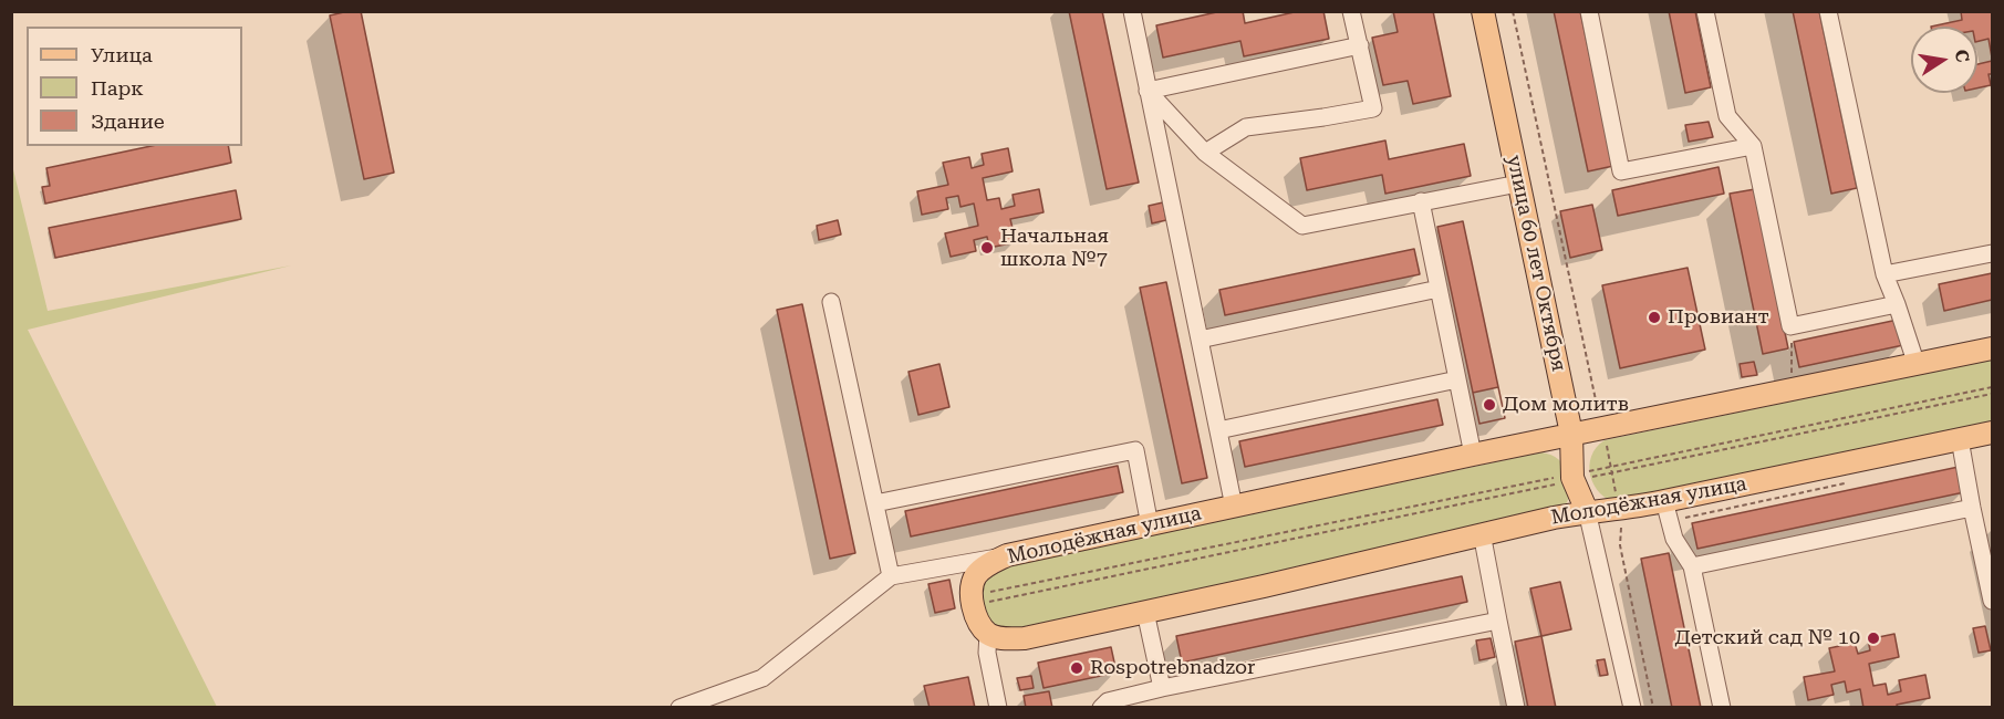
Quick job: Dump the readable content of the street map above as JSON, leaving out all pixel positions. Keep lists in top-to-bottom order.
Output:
{
  "streets": {
    "main road": ["улица 60 лет Октября", "Молодёжная улица"]
  },
  "crossings": [
    ["улица 60 лет Октября", "Молодёжная улица"]
  ],
  "places": [
    "Начальная школа №7",
    "Провиант",
    "Дом молитв",
    "Детский сад № 10",
    "Rospotrebnadzor"
  ],
  "legend": ["Улица", "Парк", "Здание"],
  "north": "right"
}
